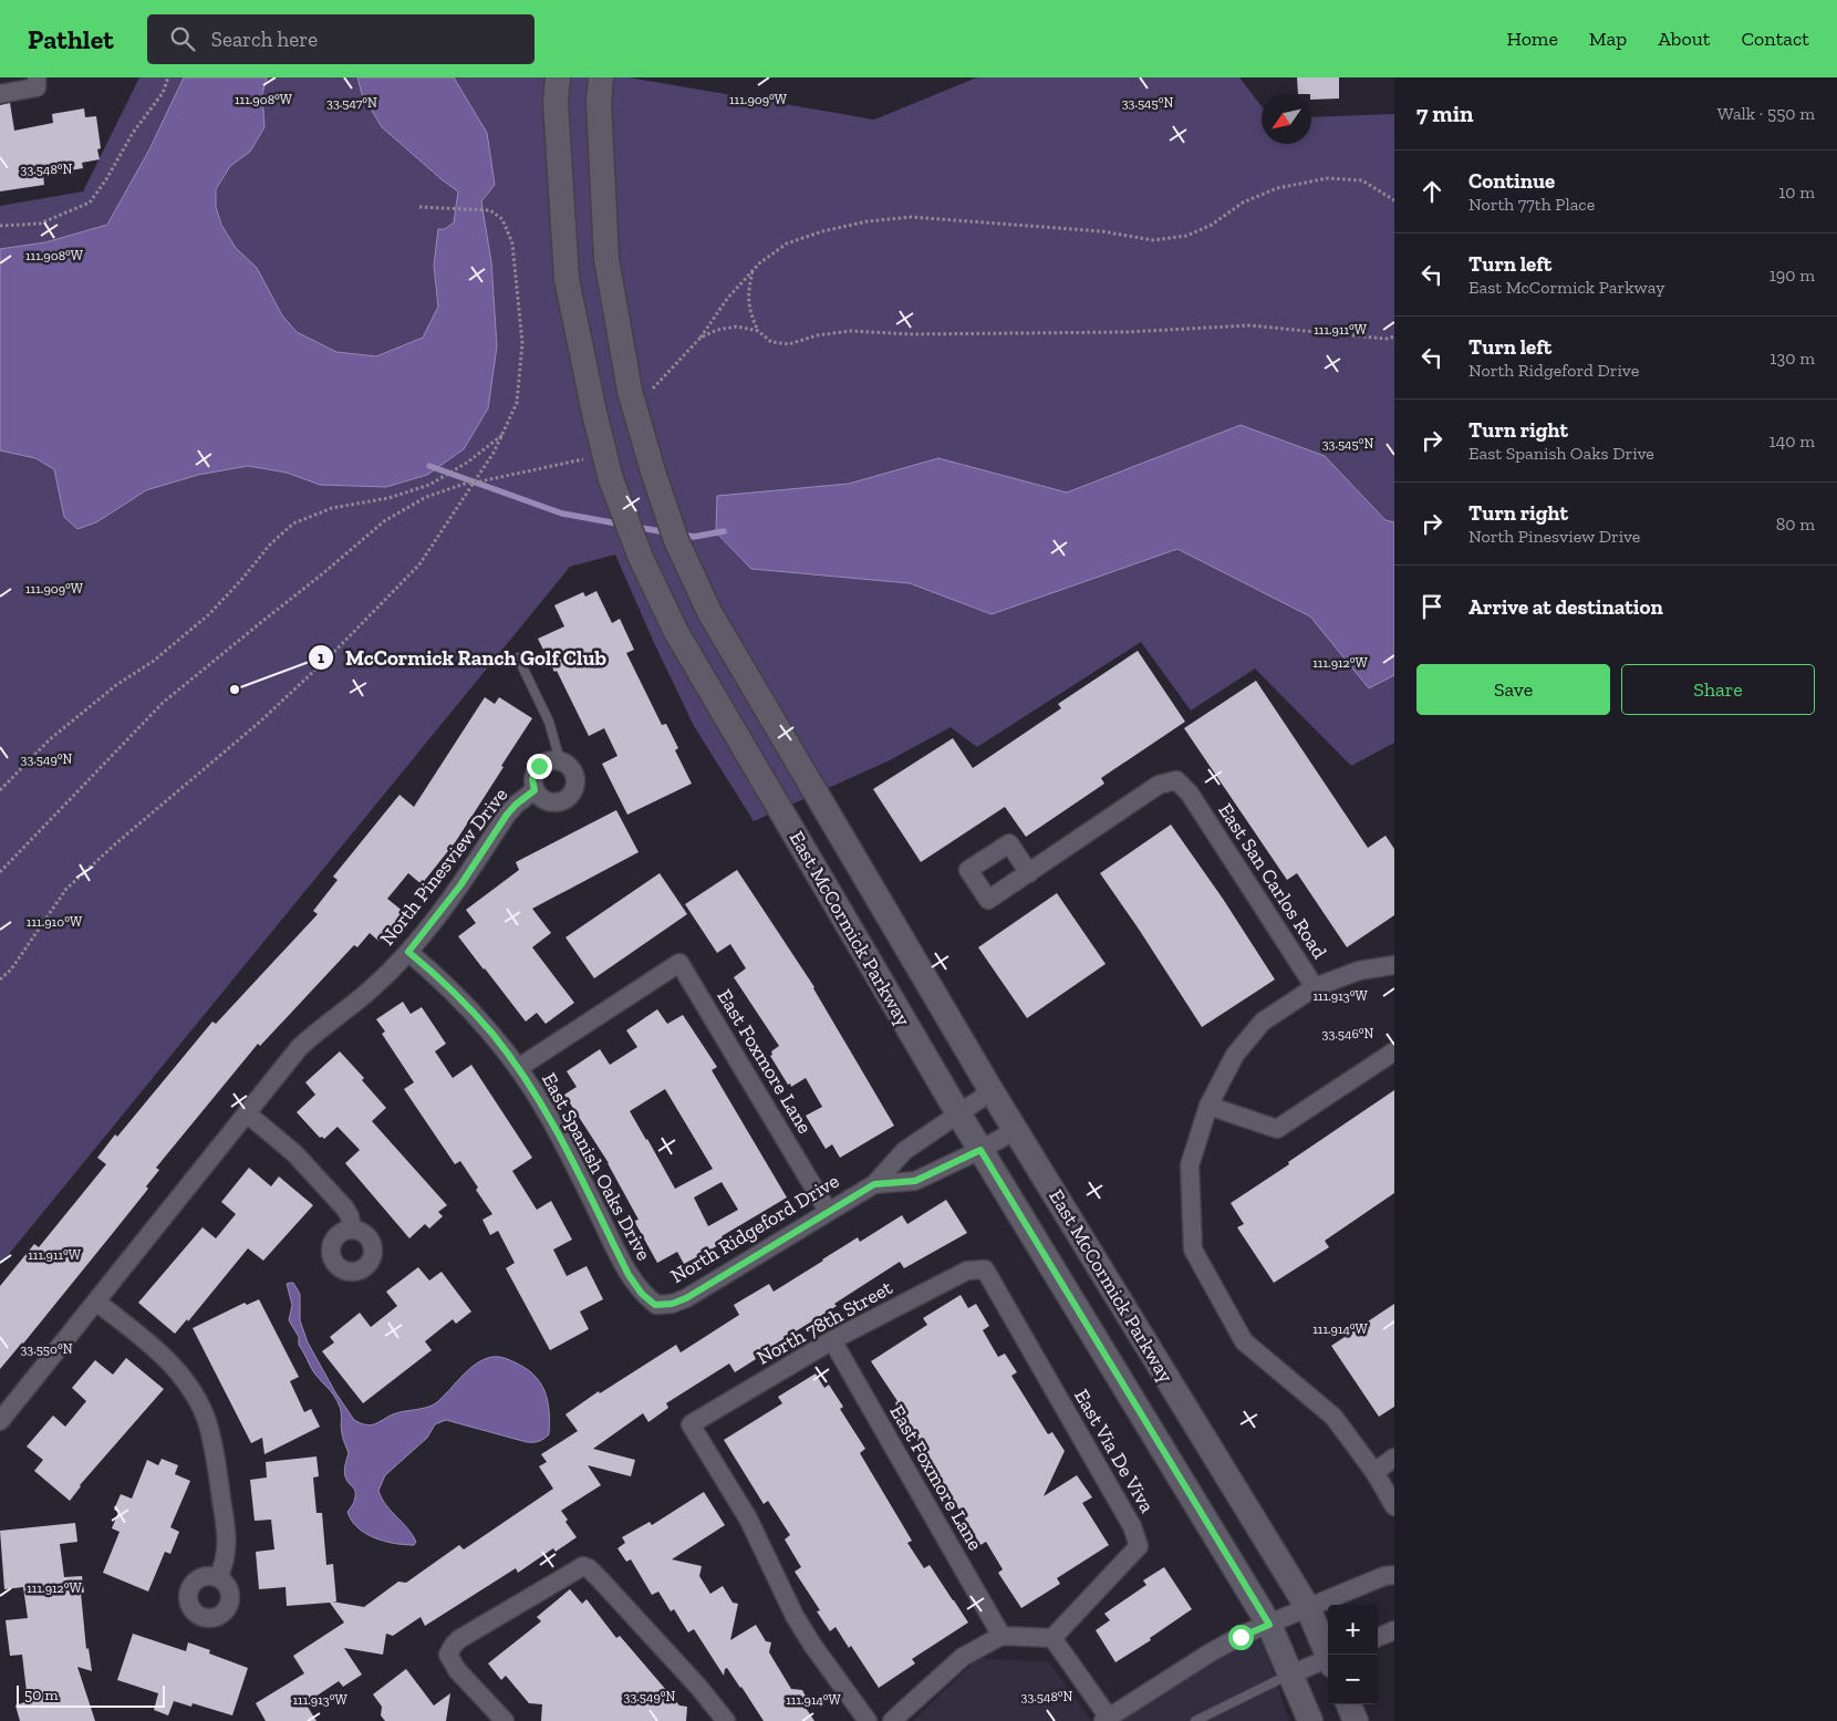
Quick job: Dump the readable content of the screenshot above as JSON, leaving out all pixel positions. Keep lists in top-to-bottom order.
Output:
{
  "streets": {
    "main road": ["East McCormick Parkway"],
    "street": [
      "North Pinesview Drive",
      "East San Carlos Road",
      "East Foxmore Lane",
      "East Spanish Oaks Drive",
      "North Ridgeford Drive",
      "North 78th Street",
      "East Via De Viva"
    ]
  },
  "crossings": [
    ["North Pinesview Drive", "East Spanish Oaks Drive"],
    ["East McCormick Parkway", "North Ridgeford Drive"],
    ["East Foxmore Lane", "East Spanish Oaks Drive"],
    ["East Foxmore Lane", "North Ridgeford Drive"],
    ["East Foxmore Lane", "North 78th Street"],
    ["East Spanish Oaks Drive", "North Ridgeford Drive"],
    ["North 78th Street", "East Via De Viva"]
  ],
  "places": ["McCormick Ranch Golf Club"],
  "scale_bar": "50 m",
  "north": "bottom left",
  "page": {
    "header": "Pathlet",
    "search": "Search here",
    "nav": [
      "Home",
      "Map",
      "About",
      "Contact"
    ],
    "heading": ["7 min", "Walk · 550 m"],
    "list": [
      ["Continue", "North 77th Place", "10 m"],
      ["Turn left", "East McCormick Parkway", "190 m"],
      ["Turn left", "North Ridgeford Drive", "130 m"],
      ["Turn right", "East Spanish Oaks Drive", "140 m"],
      ["Turn right", "North Pinesview Drive", "80 m"],
      "Arrive at destination"
    ],
    "buttons": ["Save", "Share"],
    "map_buttons": ["+", "−"],
    "scale": "50 m"
  },
  "coordinates": [
    "111.908°W",
    "111.909°W",
    "33.547°N",
    "33.545°N",
    "33.548°N",
    "111.911°W",
    "111.912°W",
    "33.549°N",
    "111.910°W",
    "111.913°W",
    "33.546°N",
    "111.914°W",
    "33.550°N"
  ]
}
